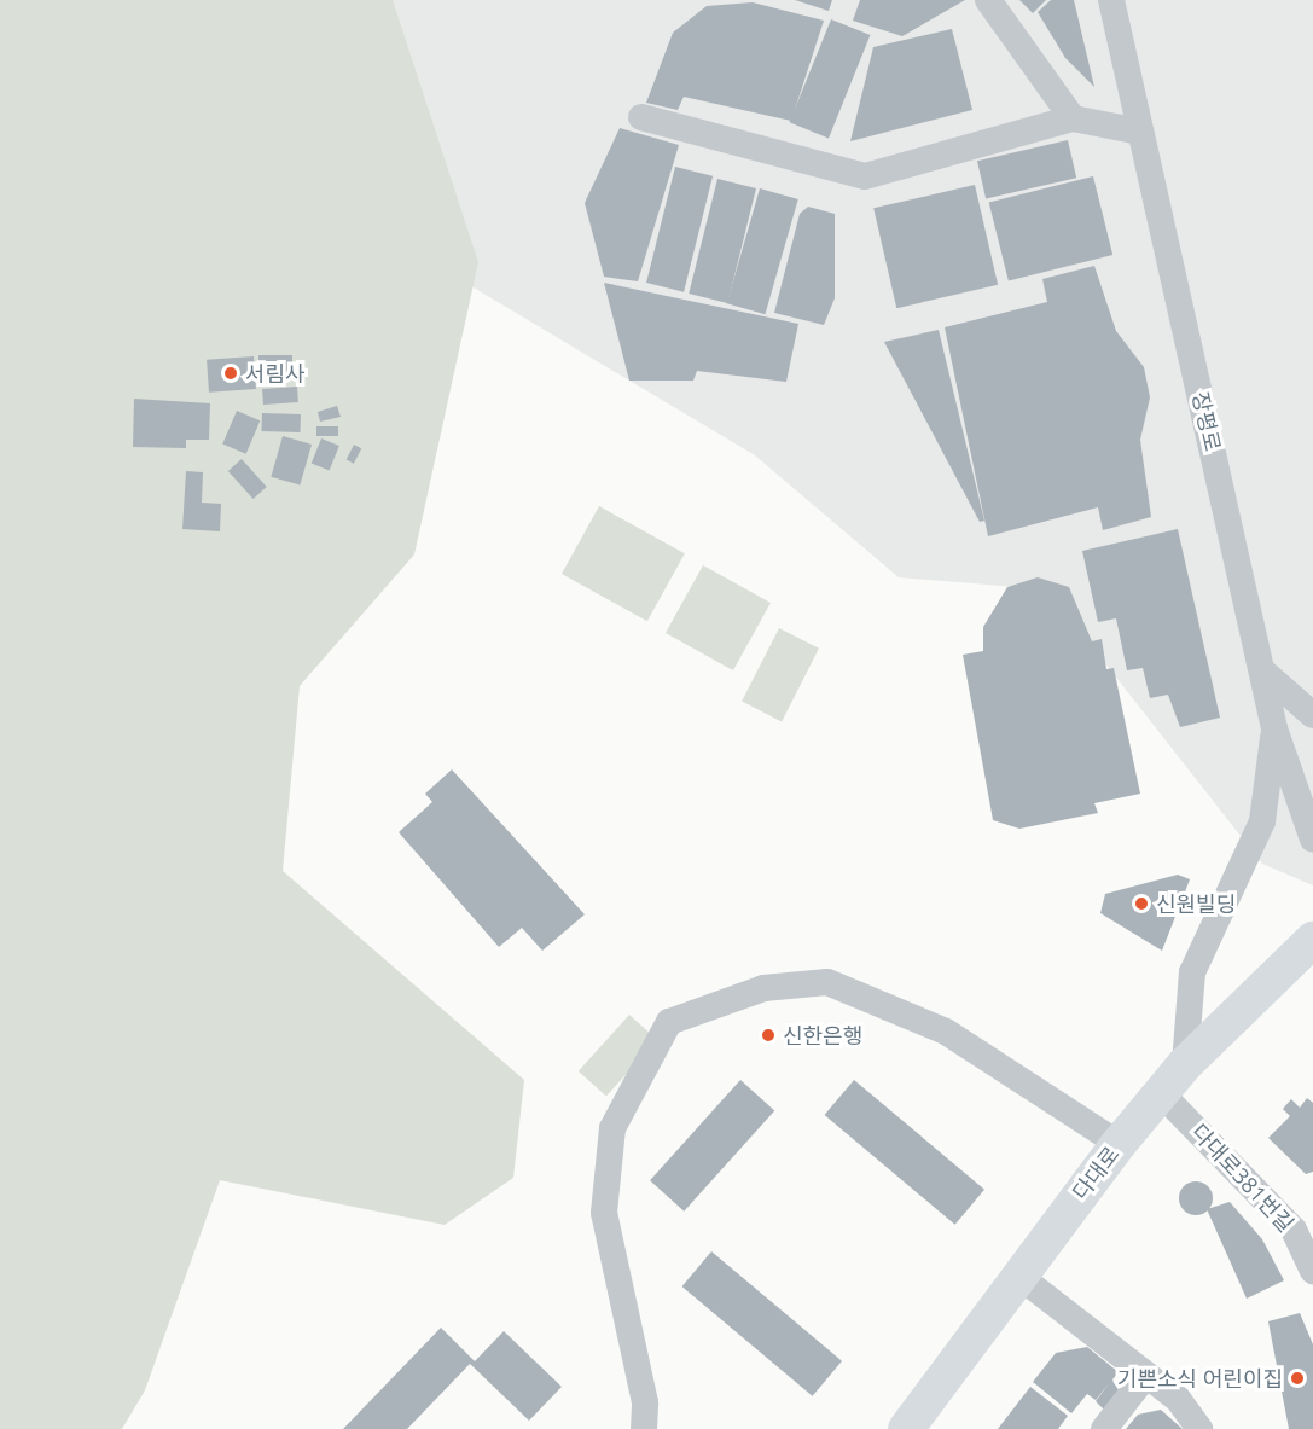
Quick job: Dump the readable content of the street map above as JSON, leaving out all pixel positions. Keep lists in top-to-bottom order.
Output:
{
  "streets": {
    "main road": ["다대로"],
    "street": ["장평로", "다대로381번길"]
  },
  "crossings": [
    ["다대로", "다대로381번길"]
  ],
  "places": [
    "서림사",
    "신원빌딩",
    "신한은행",
    "기쁜소식 어린이집"
  ]
}
